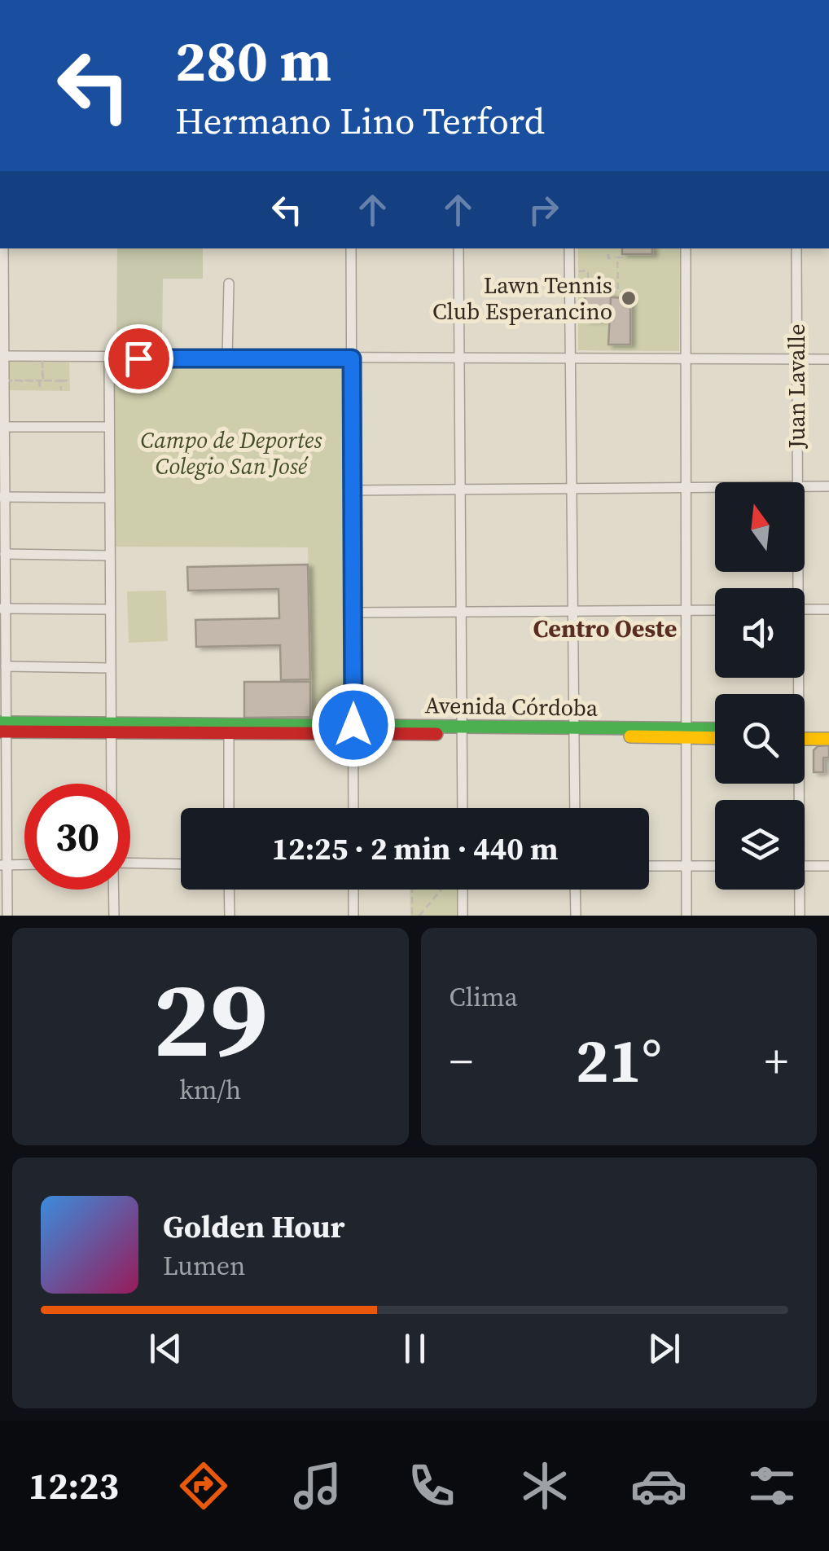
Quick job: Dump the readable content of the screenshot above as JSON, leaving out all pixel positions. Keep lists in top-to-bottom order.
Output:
{
  "streets": {
    "main road": ["Avenida Córdoba"],
    "street": ["Juan Lavalle"]
  },
  "districts": ["Centro Oeste"],
  "parks": ["Campo de Deportes Colegio San José"],
  "places": ["Lawn Tennis Club Esperancino"],
  "north": "top",
  "page": {
    "turn": ["280 m", "Hermano Lino Terford"],
    "limit": "30",
    "trip": "12:25 · 2 min · 440 m",
    "tile": [
      ["29", "km/h"],
      "Clima"
    ],
    "heat": ["−", "21°", "+"],
    "song": ["Golden Hour", "Lumen"],
    "tabs": "12:23"
  }
}
